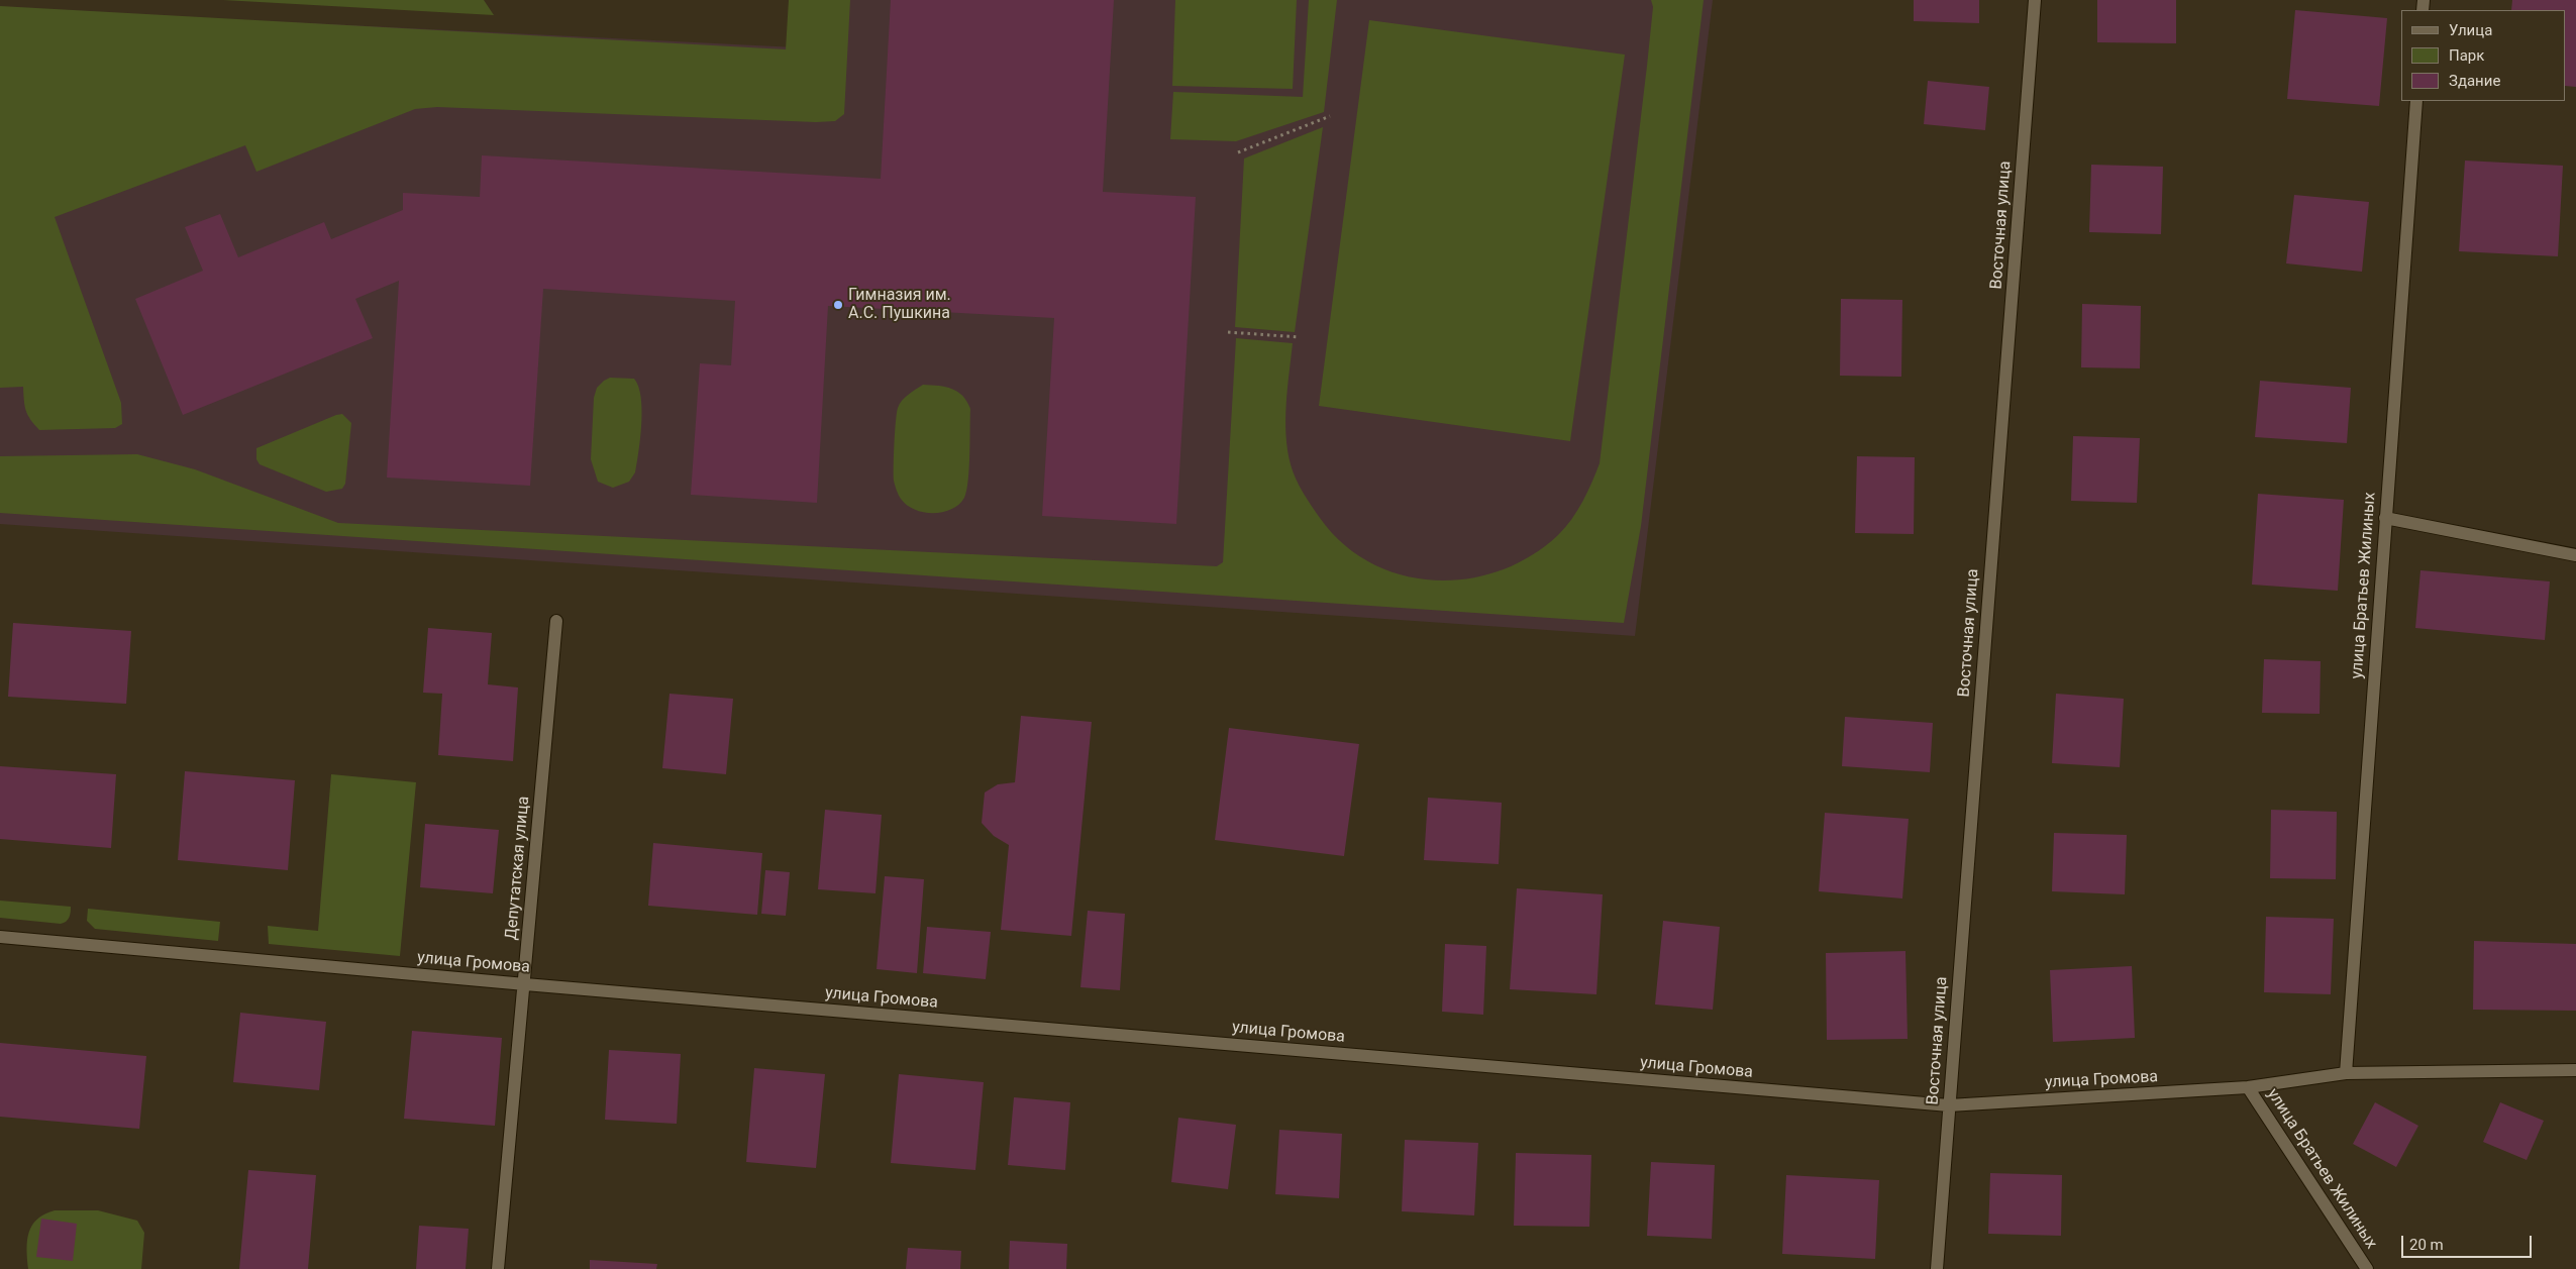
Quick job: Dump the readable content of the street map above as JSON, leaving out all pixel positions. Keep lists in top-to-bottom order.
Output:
{
  "streets": {
    "street": [
      "Восточная улица",
      "улица Братьев Жилиных",
      "Депутатская улица",
      "улица Громова"
    ]
  },
  "crossings": [
    ["Восточная улица", "улица Громова"],
    ["улица Братьев Жилиных", "улица Громова"],
    ["Депутатская улица", "улица Громова"]
  ],
  "places": ["Гимназия им. А.С. Пушкина"],
  "legend": ["Улица", "Парк", "Здание"],
  "scale_bar": "20 m"
}
